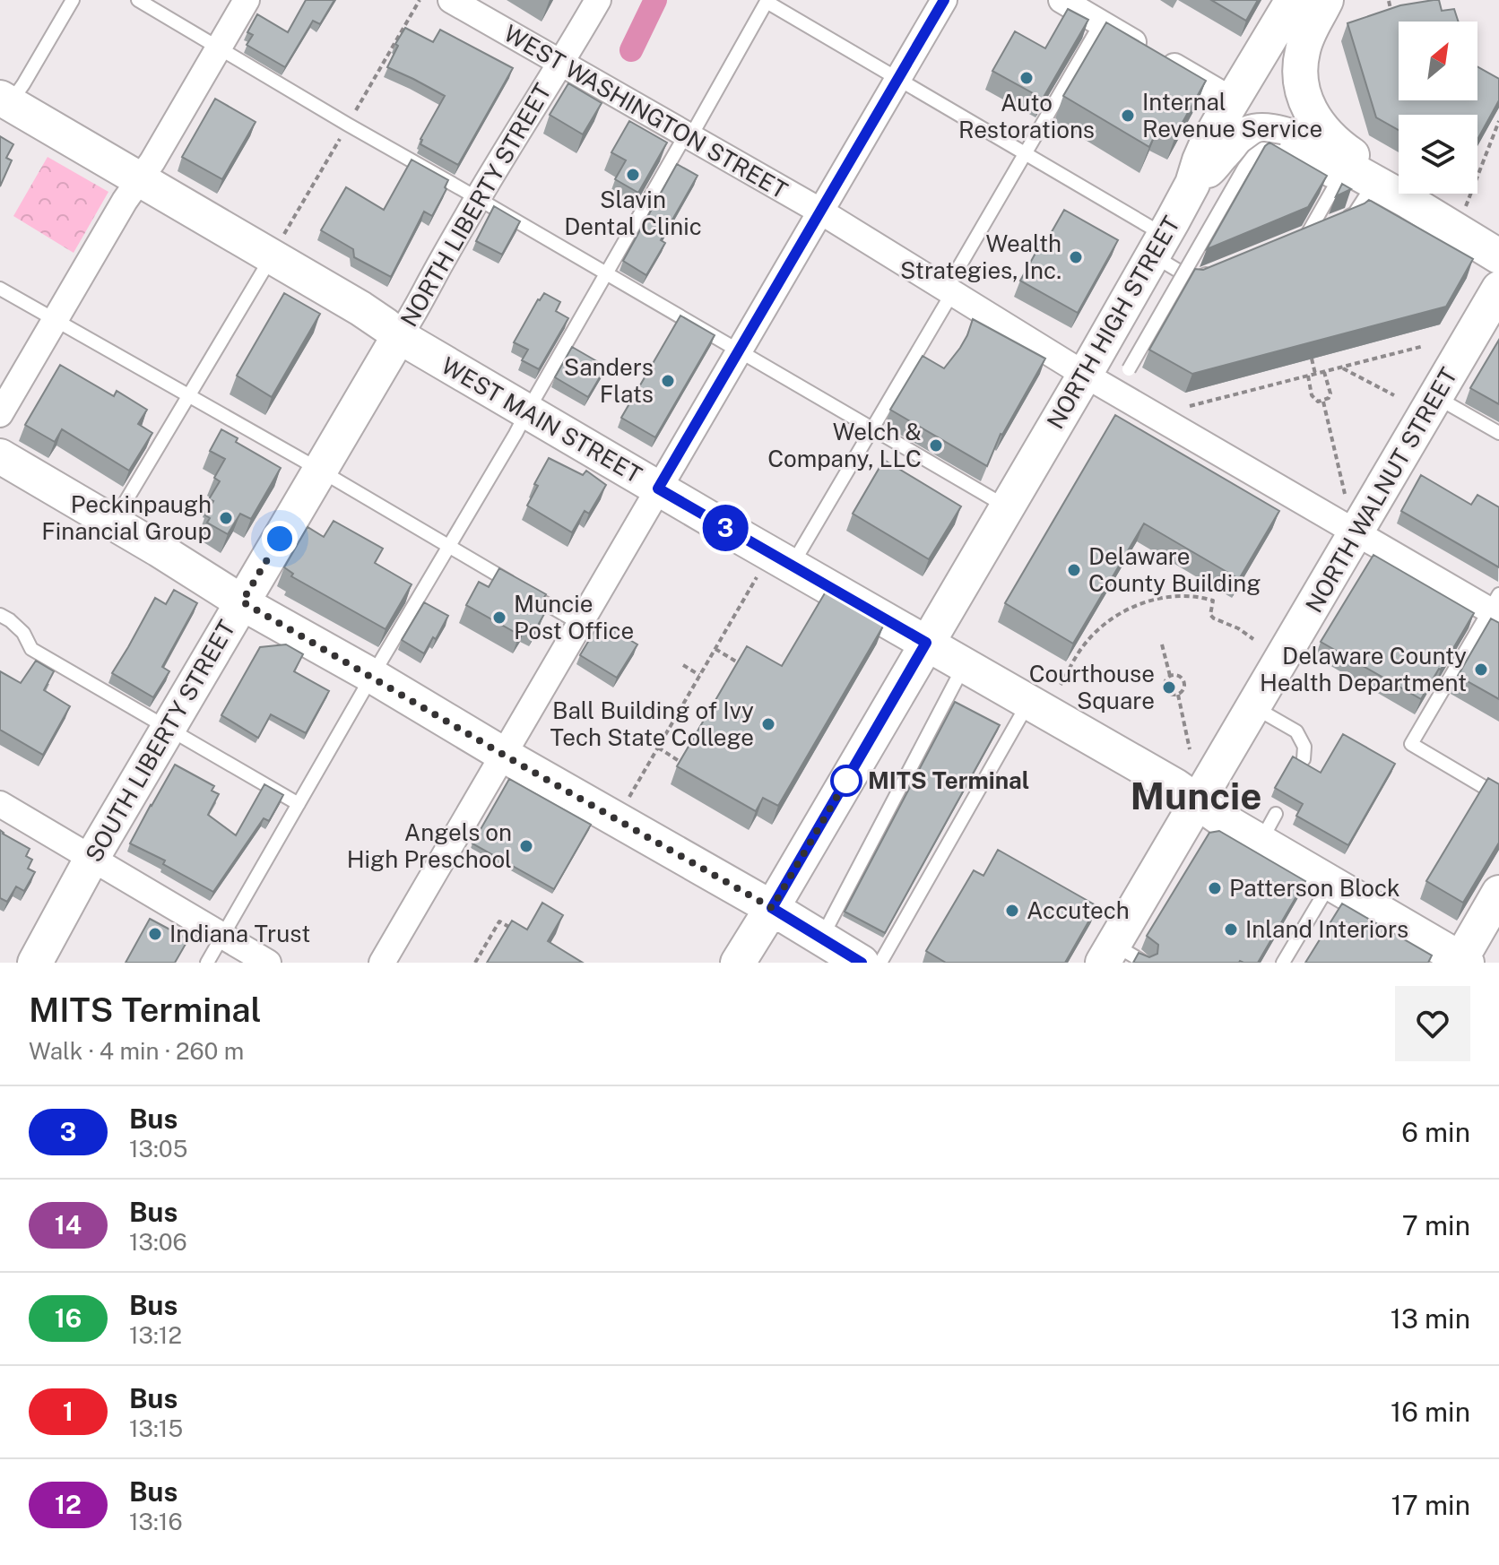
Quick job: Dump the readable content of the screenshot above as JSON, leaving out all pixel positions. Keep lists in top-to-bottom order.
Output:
{
  "streets": {
    "main road": [
      "NORTH HIGH STREET",
      "WEST MAIN STREET",
      "NORTH WALNUT STREET",
      "SOUTH LIBERTY STREET"
    ],
    "street": ["WEST WASHINGTON STREET", "NORTH LIBERTY STREET"]
  },
  "crossings": [
    ["WEST WASHINGTON STREET", "NORTH LIBERTY STREET"],
    ["WEST WASHINGTON STREET", "NORTH HIGH STREET"],
    ["WEST WASHINGTON STREET", "NORTH WALNUT STREET"],
    ["NORTH LIBERTY STREET", "WEST MAIN STREET"],
    ["NORTH LIBERTY STREET", "SOUTH LIBERTY STREET"],
    ["NORTH HIGH STREET", "WEST MAIN STREET"],
    ["WEST MAIN STREET", "NORTH WALNUT STREET"],
    ["WEST MAIN STREET", "SOUTH LIBERTY STREET"]
  ],
  "districts": ["Muncie"],
  "places": [
    "Auto Restorations",
    "Internal Revenue Service",
    "Slavin Dental Clinic",
    "Wealth Strategies, Inc.",
    "Sanders Flats",
    "Welch & Company, LLC",
    "Peckinpaugh Financial Group",
    "Delaware County Building",
    "Muncie Post Office",
    "Delaware County Health Department",
    "Courthouse Square",
    "Ball Building of Ivy Tech State College",
    "MITS Terminal",
    "Angels on High Preschool",
    "Patterson Block",
    "Accutech",
    "Inland Interiors",
    "Indiana Trust"
  ],
  "lines": ["bus line 3"],
  "north": "top right",
  "page": {
    "on_map": "3",
    "heading": ["MITS Terminal", "Walk · 4 min · 260 m"],
    "list": [
      {
        "mark": "3",
        "name": "Bus",
        "note": "13:05",
        "value": "6 min"
      },
      {
        "mark": "14",
        "name": "Bus",
        "note": "13:06",
        "value": "7 min"
      },
      {
        "mark": "16",
        "name": "Bus",
        "note": "13:12",
        "value": "13 min"
      },
      {
        "mark": "1",
        "name": "Bus",
        "note": "13:15",
        "value": "16 min"
      },
      {
        "mark": "12",
        "name": "Bus",
        "note": "13:16",
        "value": "17 min"
      }
    ]
  }
}
